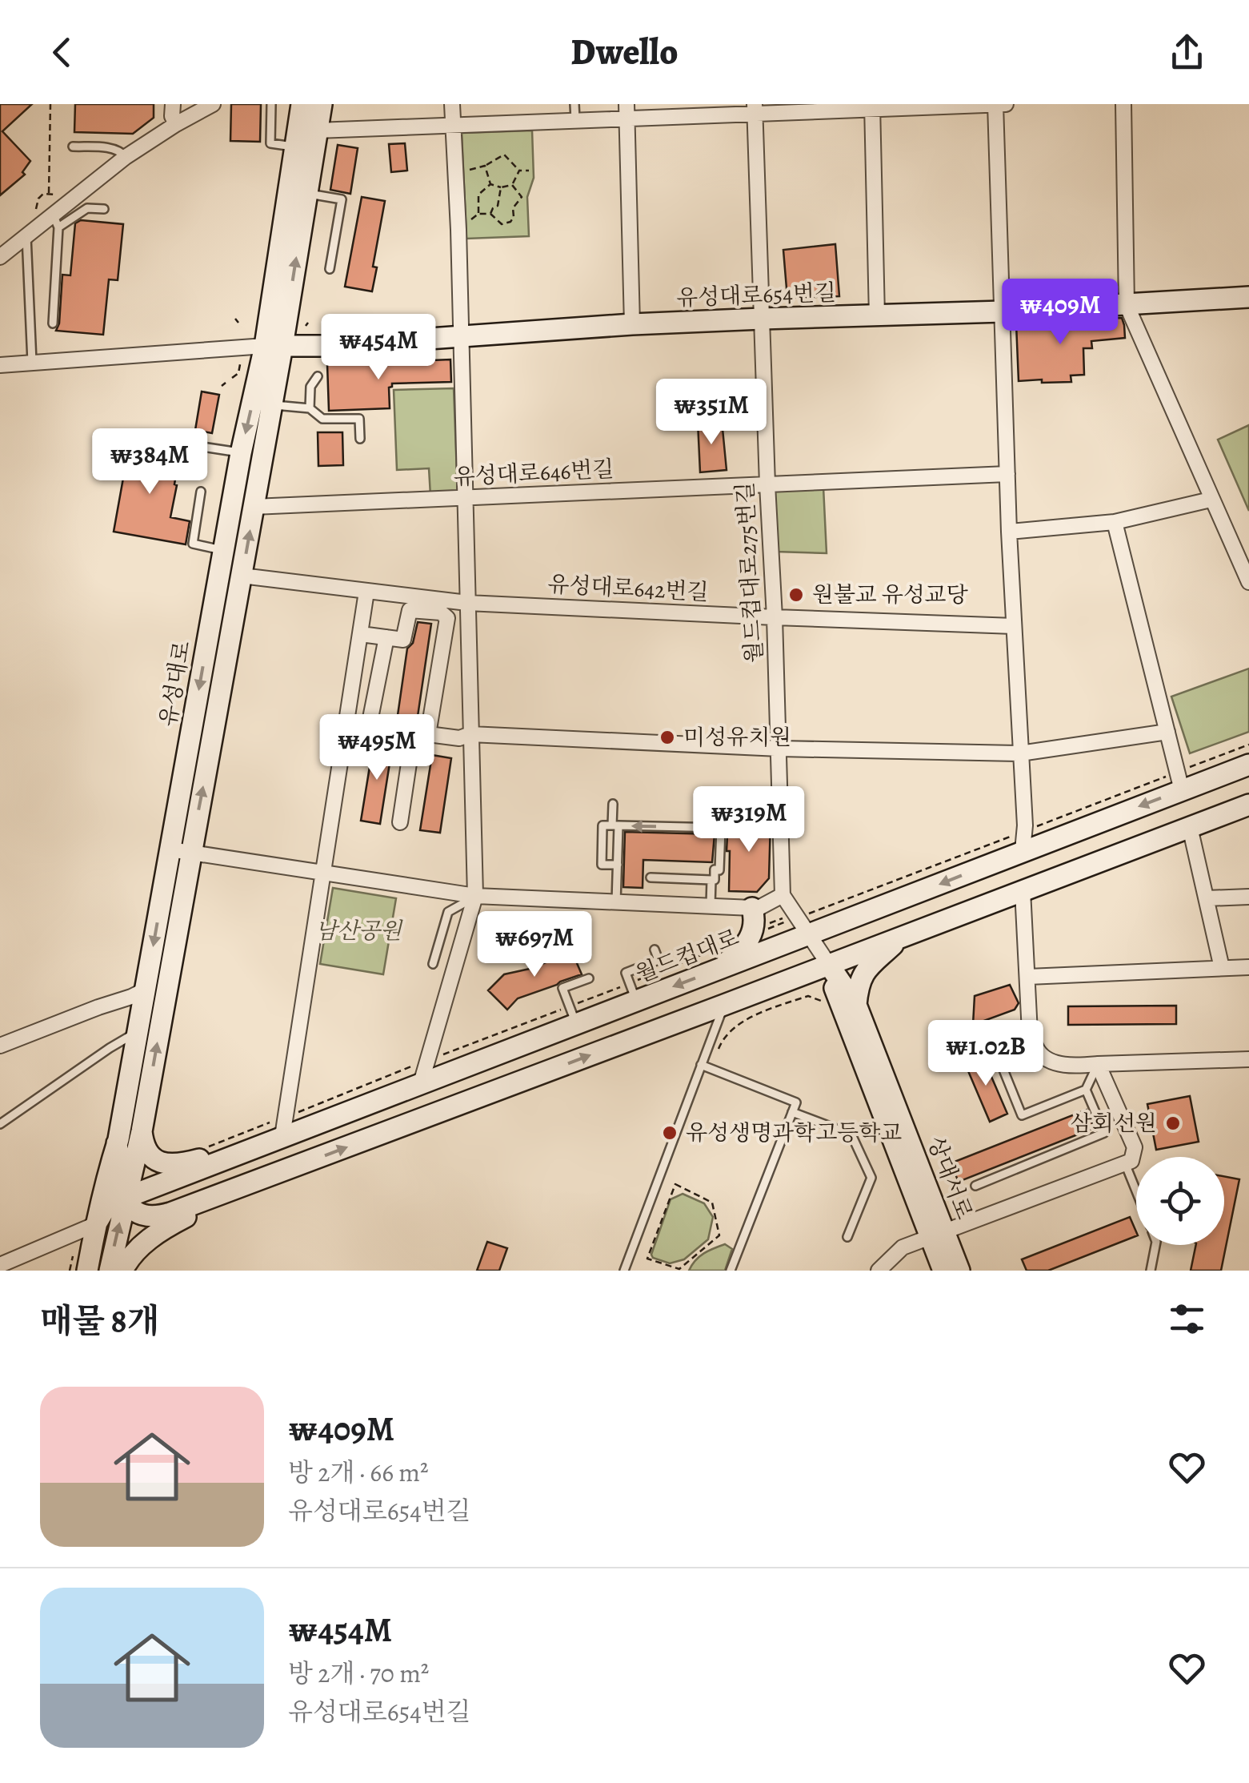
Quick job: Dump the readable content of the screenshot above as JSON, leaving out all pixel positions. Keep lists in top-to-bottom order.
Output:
{
  "streets": {
    "street": [
      "유성대로654번길",
      "유성대로646번길",
      "월드컵대로275번길",
      "유성대로642번길",
      "유성대로",
      "월드컵대로",
      "상대서로"
    ]
  },
  "crossings": [
    ["유성대로654번길", "월드컵대로275번길"],
    ["유성대로654번길", "유성대로"],
    ["유성대로646번길", "월드컵대로275번길"],
    ["유성대로646번길", "유성대로"],
    ["월드컵대로275번길", "유성대로642번길"],
    ["유성대로642번길", "유성대로"],
    ["유성대로", "월드컵대로"]
  ],
  "parks": ["남산공원"],
  "places": [
    "원불교 유성교당",
    "미성유치원",
    "삼회선원",
    "유성생명과학고등학교"
  ],
  "page": {
    "header": "Dwello",
    "price": [
      "₩409M",
      "₩454M",
      "₩351M",
      "₩384M",
      "₩495M",
      "₩319M",
      "₩697M",
      "₩1.02B"
    ],
    "heading": "매물 8개",
    "list": [
      {
        "name": "₩409M",
        "note": "방 2개 · 66 m² · 유성대로654번길"
      },
      {
        "name": "₩454M",
        "note": "방 2개 · 70 m² · 유성대로654번길"
      }
    ]
  }
}
